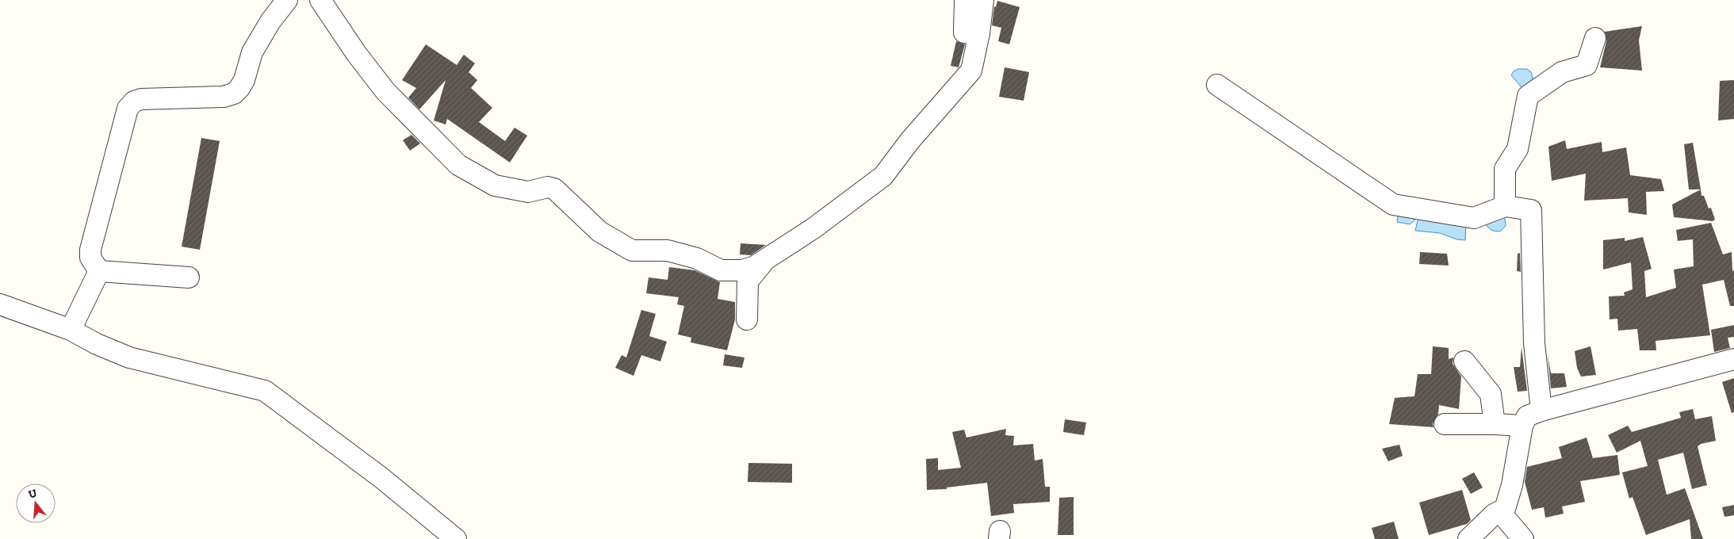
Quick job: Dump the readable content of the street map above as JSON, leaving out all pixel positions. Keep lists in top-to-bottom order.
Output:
{
  "north": "top"
}
